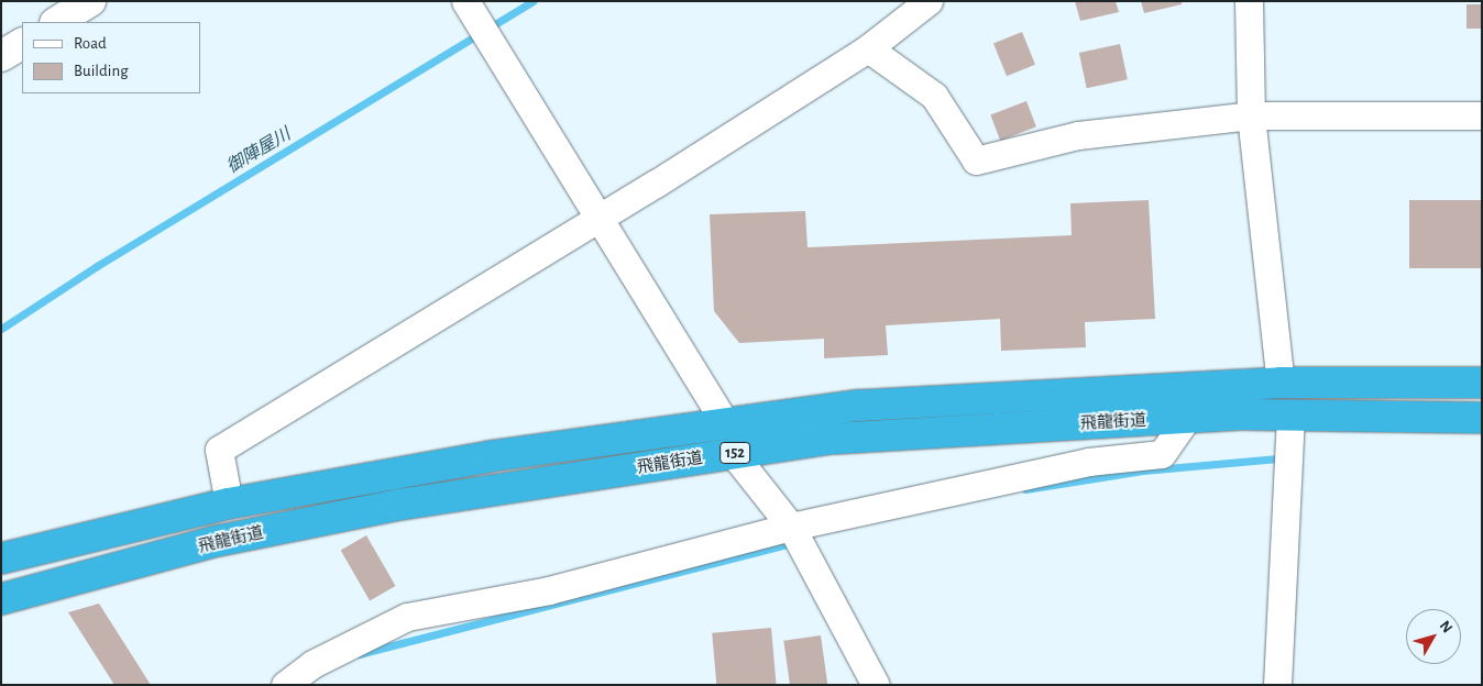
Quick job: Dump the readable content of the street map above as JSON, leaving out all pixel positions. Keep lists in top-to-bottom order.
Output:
{
  "streets": {
    "highway": ["飛龍街道", "152"]
  },
  "water": ["御陣屋川"],
  "legend": ["Road", "Building"],
  "north": "top right"
}
